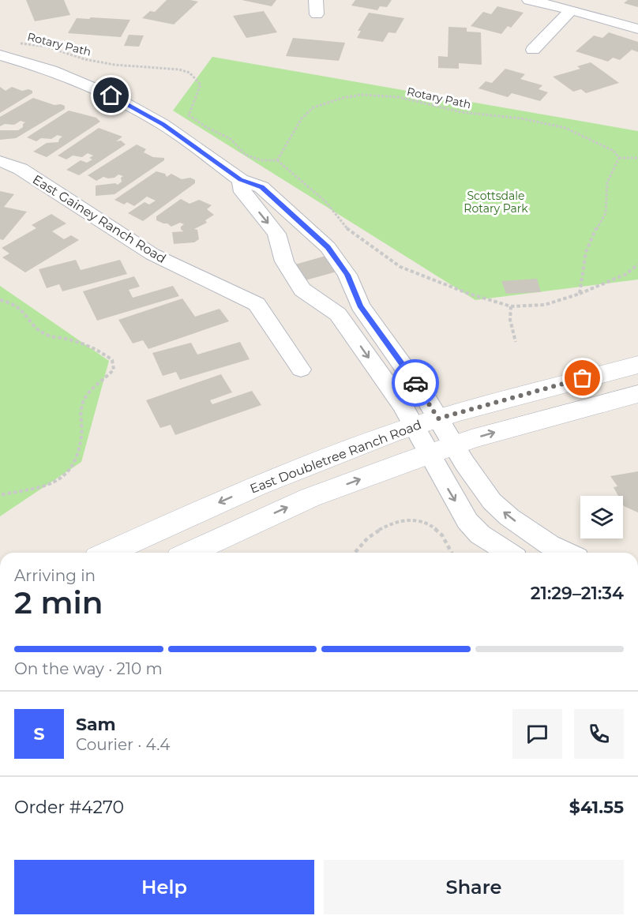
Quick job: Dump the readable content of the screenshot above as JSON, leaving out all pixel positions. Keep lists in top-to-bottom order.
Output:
{
  "streets": {
    "main road": ["East Doubletree Ranch Road"],
    "street": ["East Gainey Ranch Road"],
    "path": ["Rotary Path"]
  },
  "parks": ["Scottsdale Rotary Park"],
  "page": {
    "heading": ["2 min", "Arriving in", "21:29–21:34"],
    "panel": [
      "Sam",
      "Courier · 4.4",
      "Order #4270",
      "$41.55"
    ],
    "bar": "On the way · 210 m",
    "round": "S",
    "buttons": ["Help", "Share"]
  }
}
